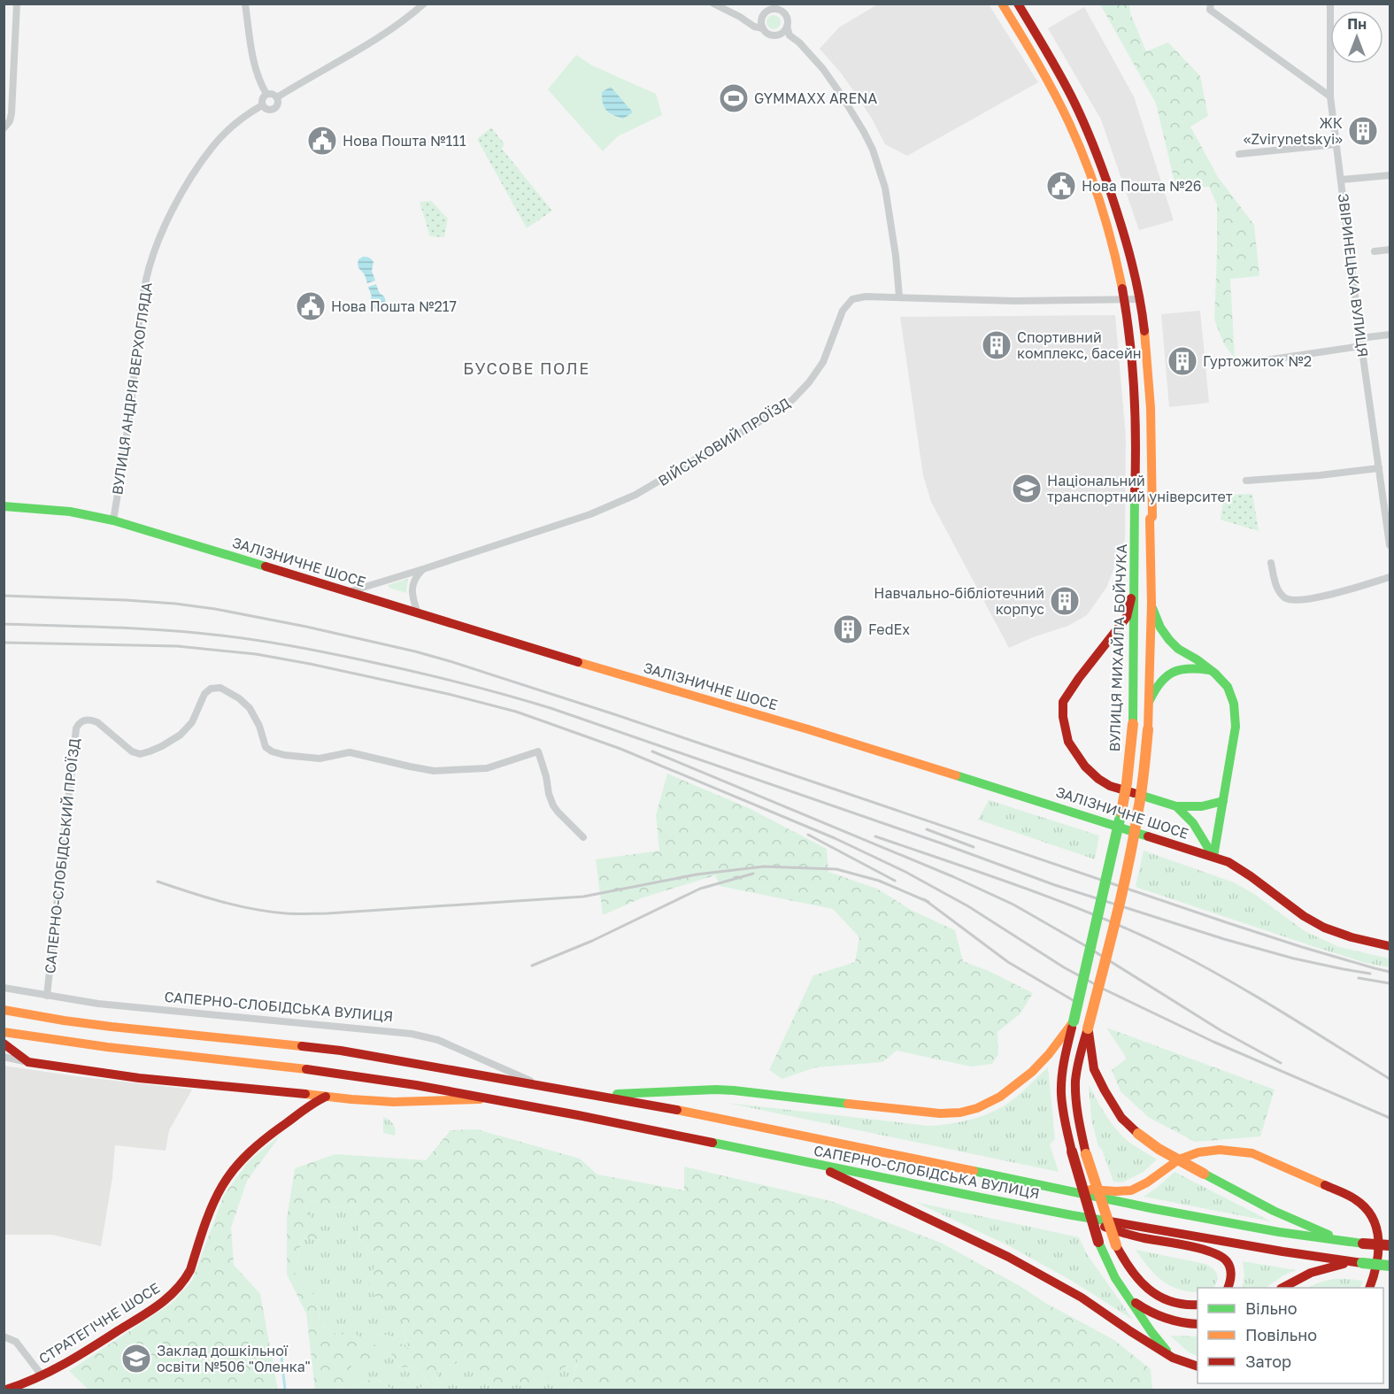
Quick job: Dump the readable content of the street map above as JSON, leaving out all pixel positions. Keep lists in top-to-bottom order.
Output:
{
  "streets": {
    "main road": [
      "ЗАЛІЗНИЧНЕ ШОСЕ",
      "ВУЛИЦЯ МИХАЙЛА БОЙЧУКА",
      "САПЕРНО-СЛОБІДСЬКА ВУЛИЦЯ",
      "СТРАТЕГІЧНЕ ШОСЕ"
    ],
    "street": [
      "ЗВІРИНЕЦЬКА ВУЛИЦЯ",
      "ВУЛИЦЯ АНДРІЯ ВЕРХОГЛЯДА",
      "ВІЙСЬКОВИЙ ПРОЇЗД",
      "САПЕРНО-СЛОБІДСЬКИЙ ПРОЇЗД"
    ]
  },
  "crossings": [
    ["ВУЛИЦЯ АНДРІЯ ВЕРХОГЛЯДА", "ЗАЛІЗНИЧНЕ ШОСЕ"],
    ["ВІЙСЬКОВИЙ ПРОЇЗД", "ЗАЛІЗНИЧНЕ ШОСЕ"],
    ["ВІЙСЬКОВИЙ ПРОЇЗД", "ВУЛИЦЯ МИХАЙЛА БОЙЧУКА"],
    ["САПЕРНО-СЛОБІДСЬКИЙ ПРОЇЗД", "САПЕРНО-СЛОБІДСЬКА ВУЛИЦЯ"],
    ["САПЕРНО-СЛОБІДСЬКА ВУЛИЦЯ", "СТРАТЕГІЧНЕ ШОСЕ"]
  ],
  "districts": ["БУСОВЕ ПОЛЕ"],
  "places": {
    "sports": ["GYMMAXX ARENA"],
    "building": [
      "ЖК «Zvirynetskyi»",
      "Спортивний комплекс, басейн",
      "Гуртожиток №2",
      "Навчально-бібліотечний корпус",
      "FedEx"
    ],
    "public building": ["Нова Пошта №111", "Нова Пошта №26", "Нова Пошта №217"],
    "school or university": ["Національний транспортний університет", "Заклад дошкільної освіти №506 \"Оленка\""]
  },
  "legend": ["Вільно", "Повільно", "Затор"],
  "north": "top"
}
